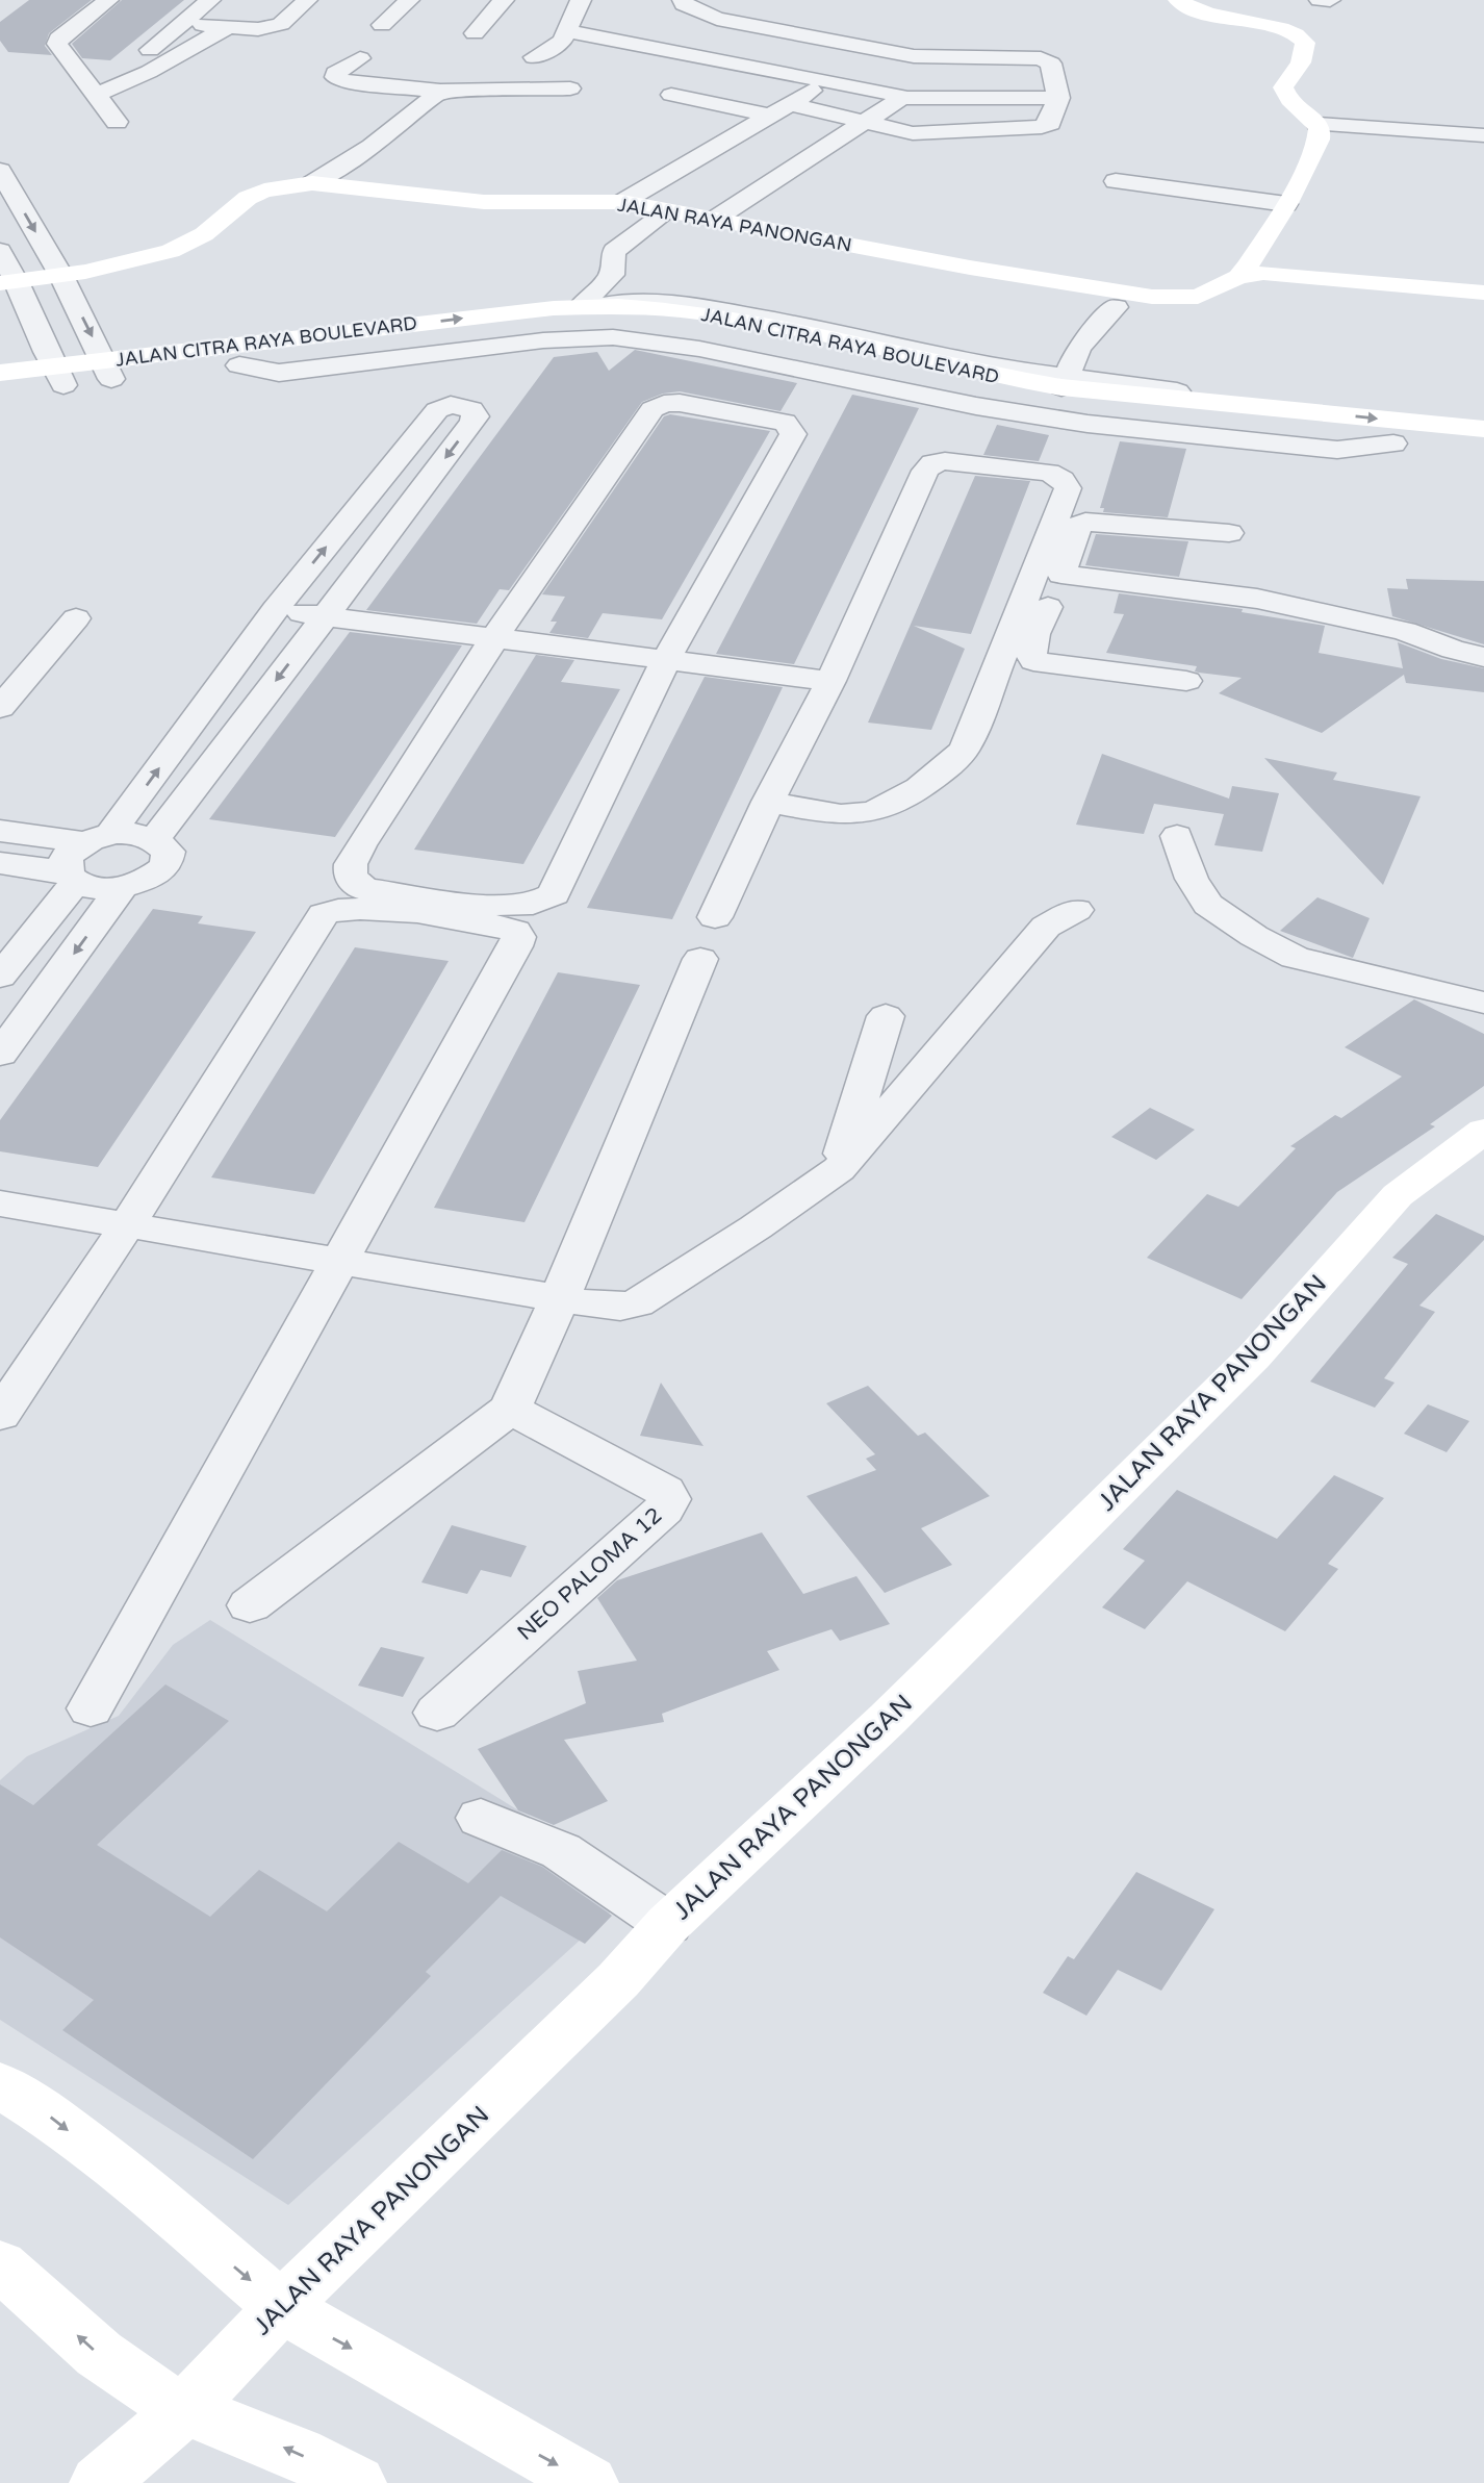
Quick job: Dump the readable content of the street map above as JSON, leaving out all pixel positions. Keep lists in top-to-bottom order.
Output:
{
  "streets": {
    "street": ["JALAN RAYA PANONGAN", "JALAN CITRA RAYA BOULEVARD", "NEO PALOMA 12"]
  }
}
